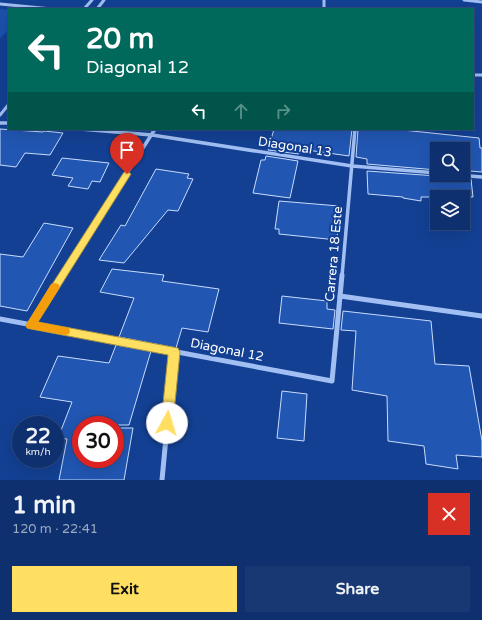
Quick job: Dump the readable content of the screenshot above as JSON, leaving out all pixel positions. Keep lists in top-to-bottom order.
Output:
{
  "streets": {
    "street": ["Diagonal 13", "Carrera 18 Este", "Diagonal 12"]
  },
  "crossings": [
    ["Diagonal 13", "Carrera 18 Este"],
    ["Carrera 18 Este", "Diagonal 12"]
  ],
  "page": {
    "turn": ["20 m", "Diagonal 12"],
    "speed": "22 km/h",
    "limit": "30",
    "heading": ["1 min", "120 m · 22:41"],
    "buttons": ["Exit", "Share"]
  }
}
